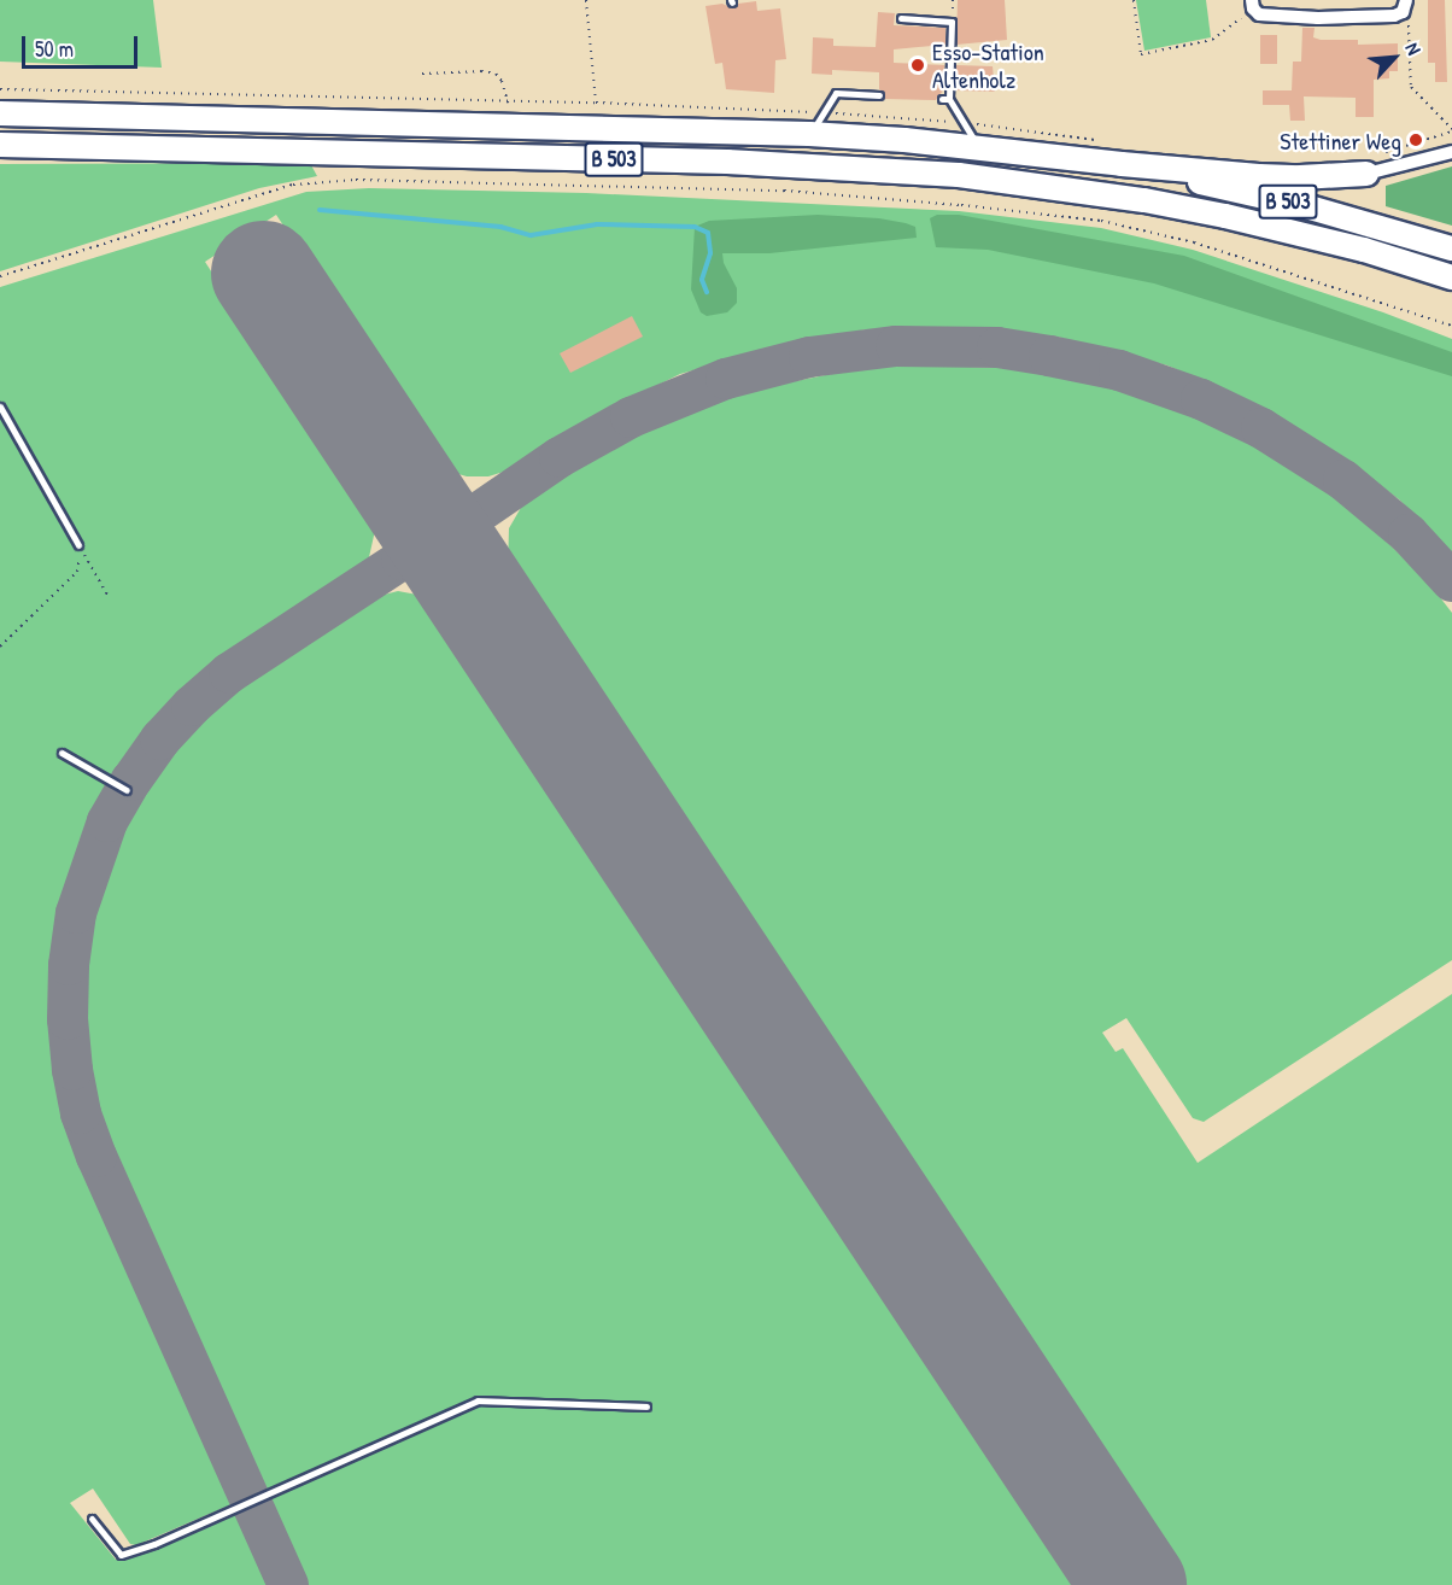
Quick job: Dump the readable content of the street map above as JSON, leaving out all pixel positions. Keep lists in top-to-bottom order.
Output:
{
  "streets": {
    "highway": ["B 503"]
  },
  "places": ["Esso-Station Altenholz", "Stettiner Weg"],
  "scale_bar": "50 m",
  "north": "top right"
}
